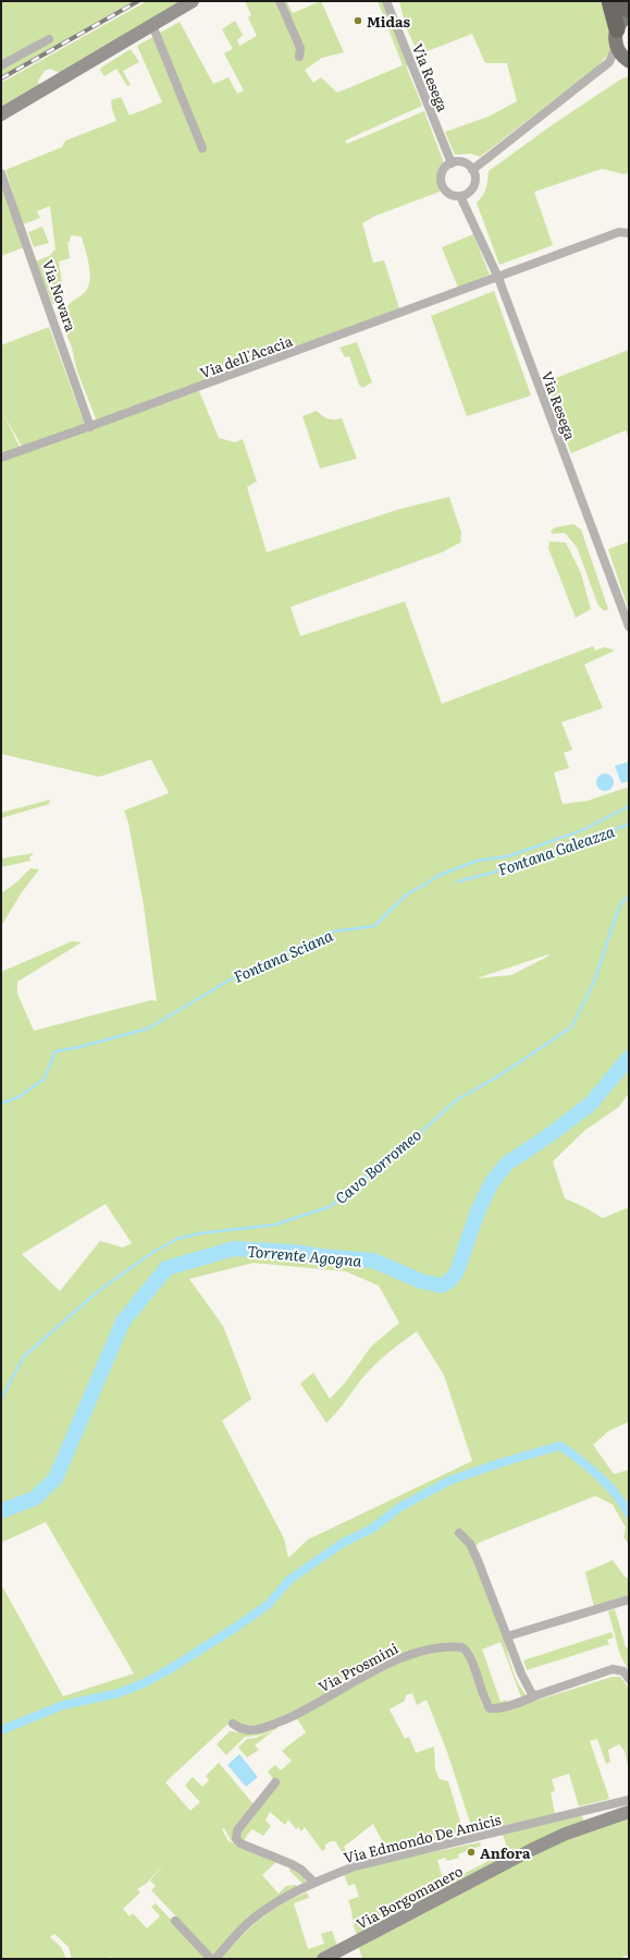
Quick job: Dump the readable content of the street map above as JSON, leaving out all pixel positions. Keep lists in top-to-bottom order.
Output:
{
  "streets": {
    "main road": ["Via Borgomanero"],
    "street": [
      "Via Resega",
      "Via Novara",
      "Via dell'Acacia",
      "Via Prosmini",
      "Via Edmondo De Amicis"
    ]
  },
  "crossings": [
    ["Via Resega", "Via dell'Acacia"],
    ["Via Novara", "Via dell'Acacia"]
  ],
  "water": [
    "Fontana Galeazza",
    "Fontana Sciana",
    "Cavo Borromeo",
    "Torrente Agogna"
  ],
  "places": ["Midas", "Anfora"]
}
